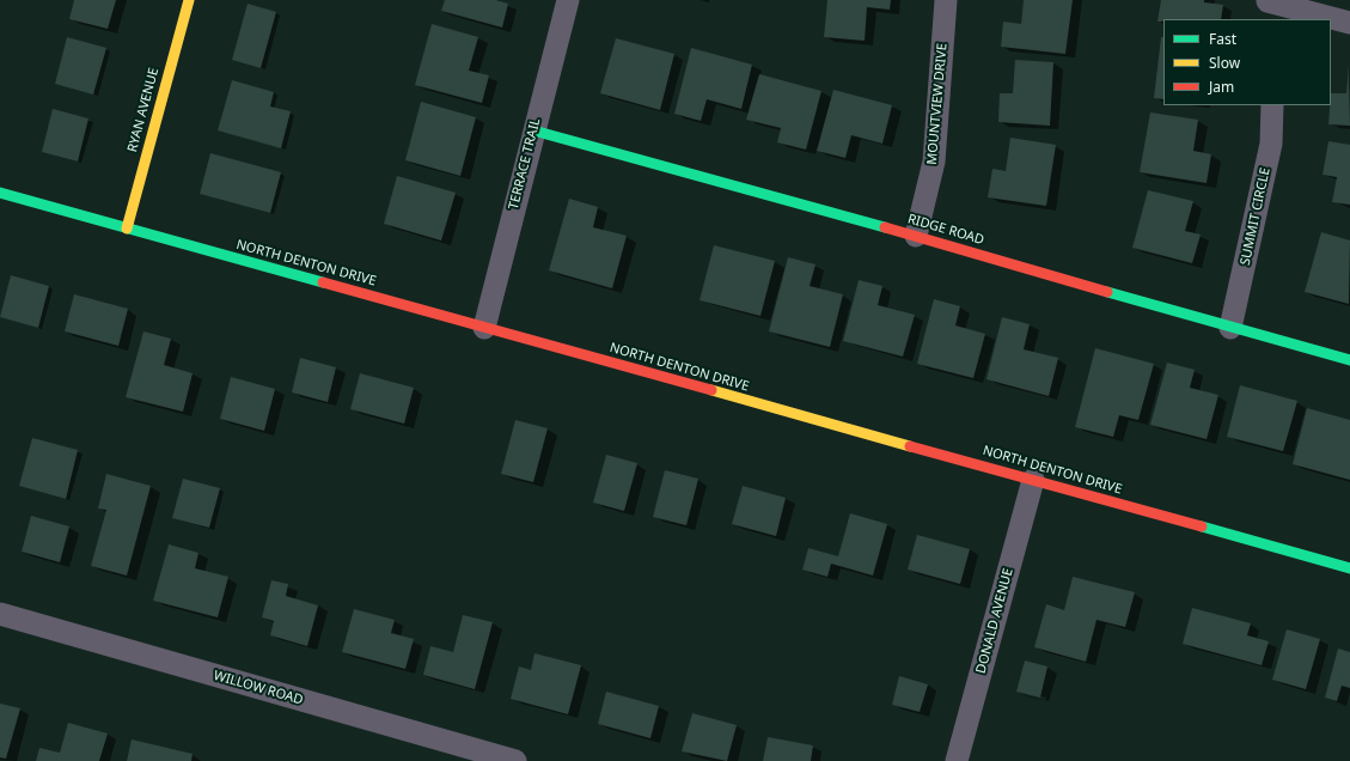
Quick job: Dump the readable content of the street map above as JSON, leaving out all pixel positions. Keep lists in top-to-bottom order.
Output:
{
  "streets": {
    "street": [
      "MOUNTVIEW DRIVE",
      "RYAN AVENUE",
      "TERRACE TRAIL",
      "SUMMIT CIRCLE",
      "RIDGE ROAD",
      "NORTH DENTON DRIVE",
      "DONALD AVENUE",
      "WILLOW ROAD"
    ]
  },
  "crossings": [
    ["MOUNTVIEW DRIVE", "RIDGE ROAD"],
    ["RYAN AVENUE", "NORTH DENTON DRIVE"],
    ["TERRACE TRAIL", "RIDGE ROAD"],
    ["TERRACE TRAIL", "NORTH DENTON DRIVE"],
    ["SUMMIT CIRCLE", "RIDGE ROAD"],
    ["NORTH DENTON DRIVE", "DONALD AVENUE"]
  ],
  "legend": ["Fast", "Slow", "Jam"]
}
